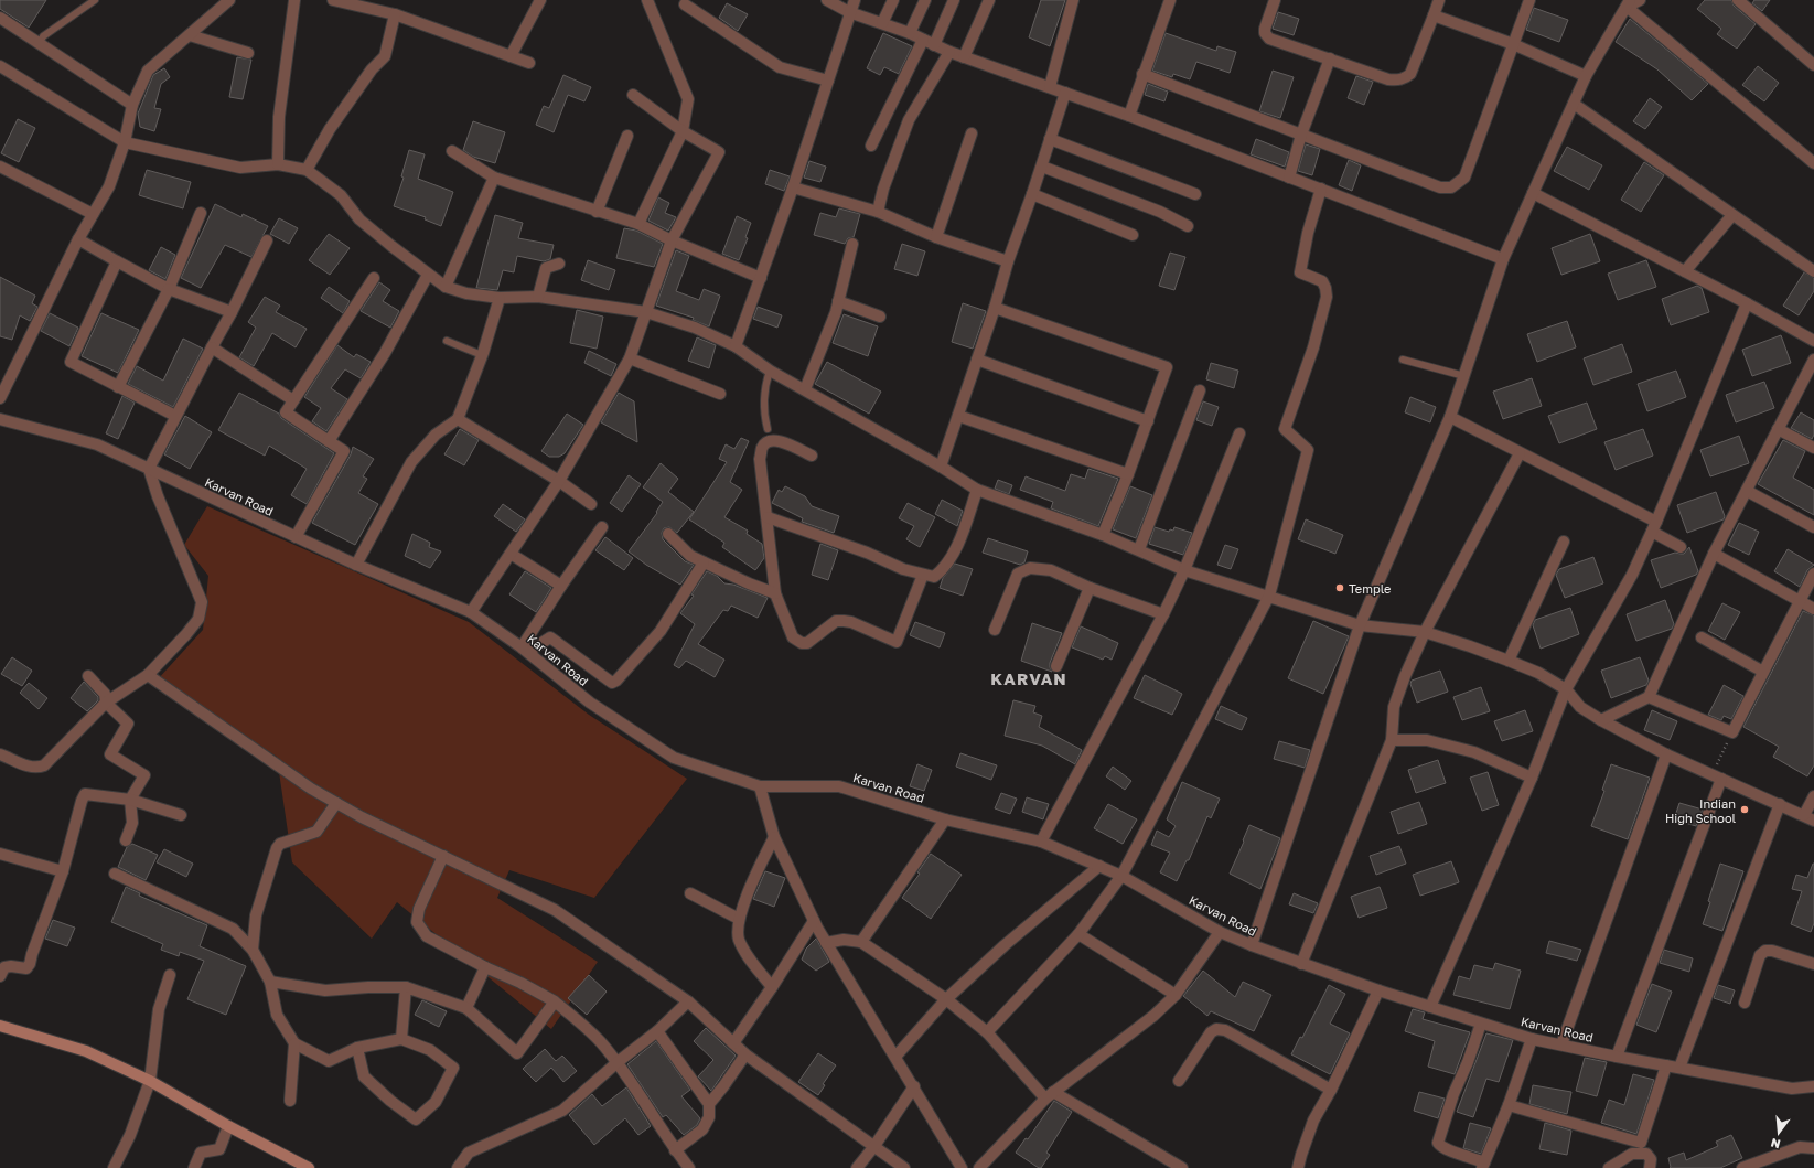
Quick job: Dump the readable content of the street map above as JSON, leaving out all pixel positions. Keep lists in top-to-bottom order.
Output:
{
  "streets": {
    "street": ["Karvan Road"]
  },
  "districts": ["KARVAN"],
  "places": ["Temple", "Indian High School"],
  "north": "bottom"
}
